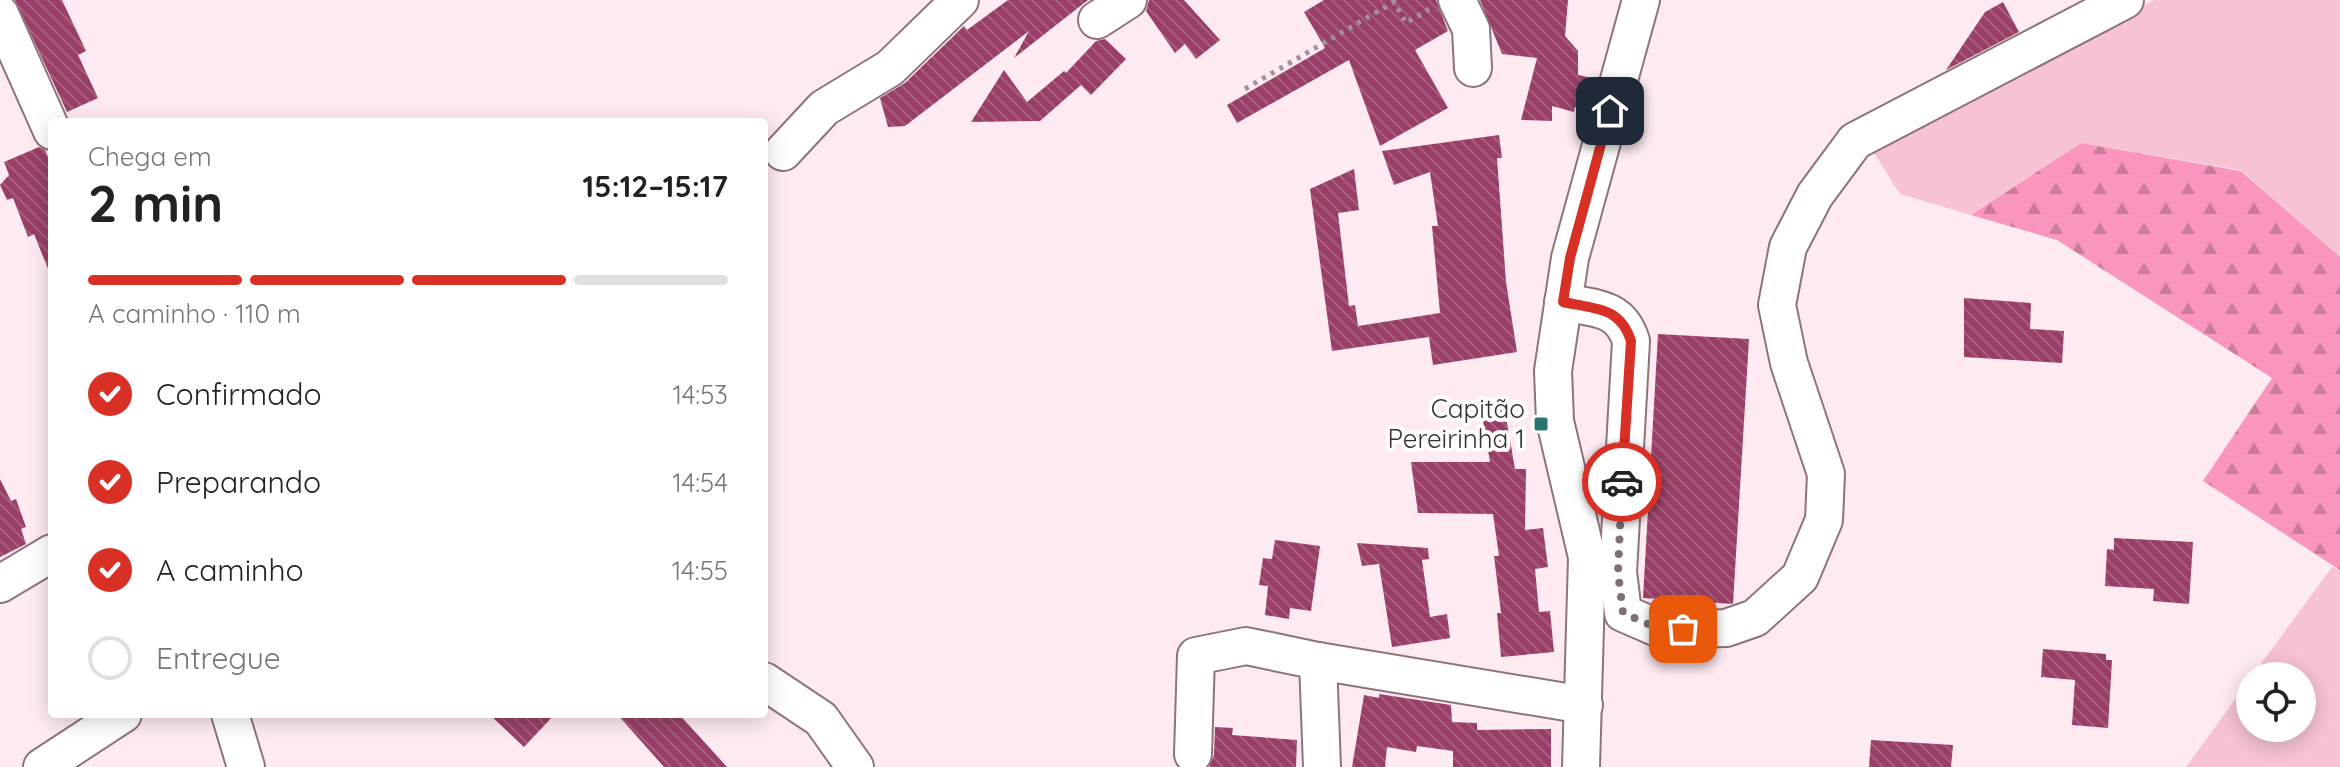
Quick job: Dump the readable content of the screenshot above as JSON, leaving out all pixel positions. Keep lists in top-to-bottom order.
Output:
{
  "places": {
    "transit": ["Capitão Pereirinha 1"]
  },
  "page": {
    "heading": ["2 min", "Chega em", "15:12–15:17"],
    "bar": "A caminho · 110 m",
    "list": [
      ["Confirmado", "14:53"],
      ["Preparando", "14:54"],
      ["A caminho", "14:55"],
      "Entregue"
    ]
  }
}
